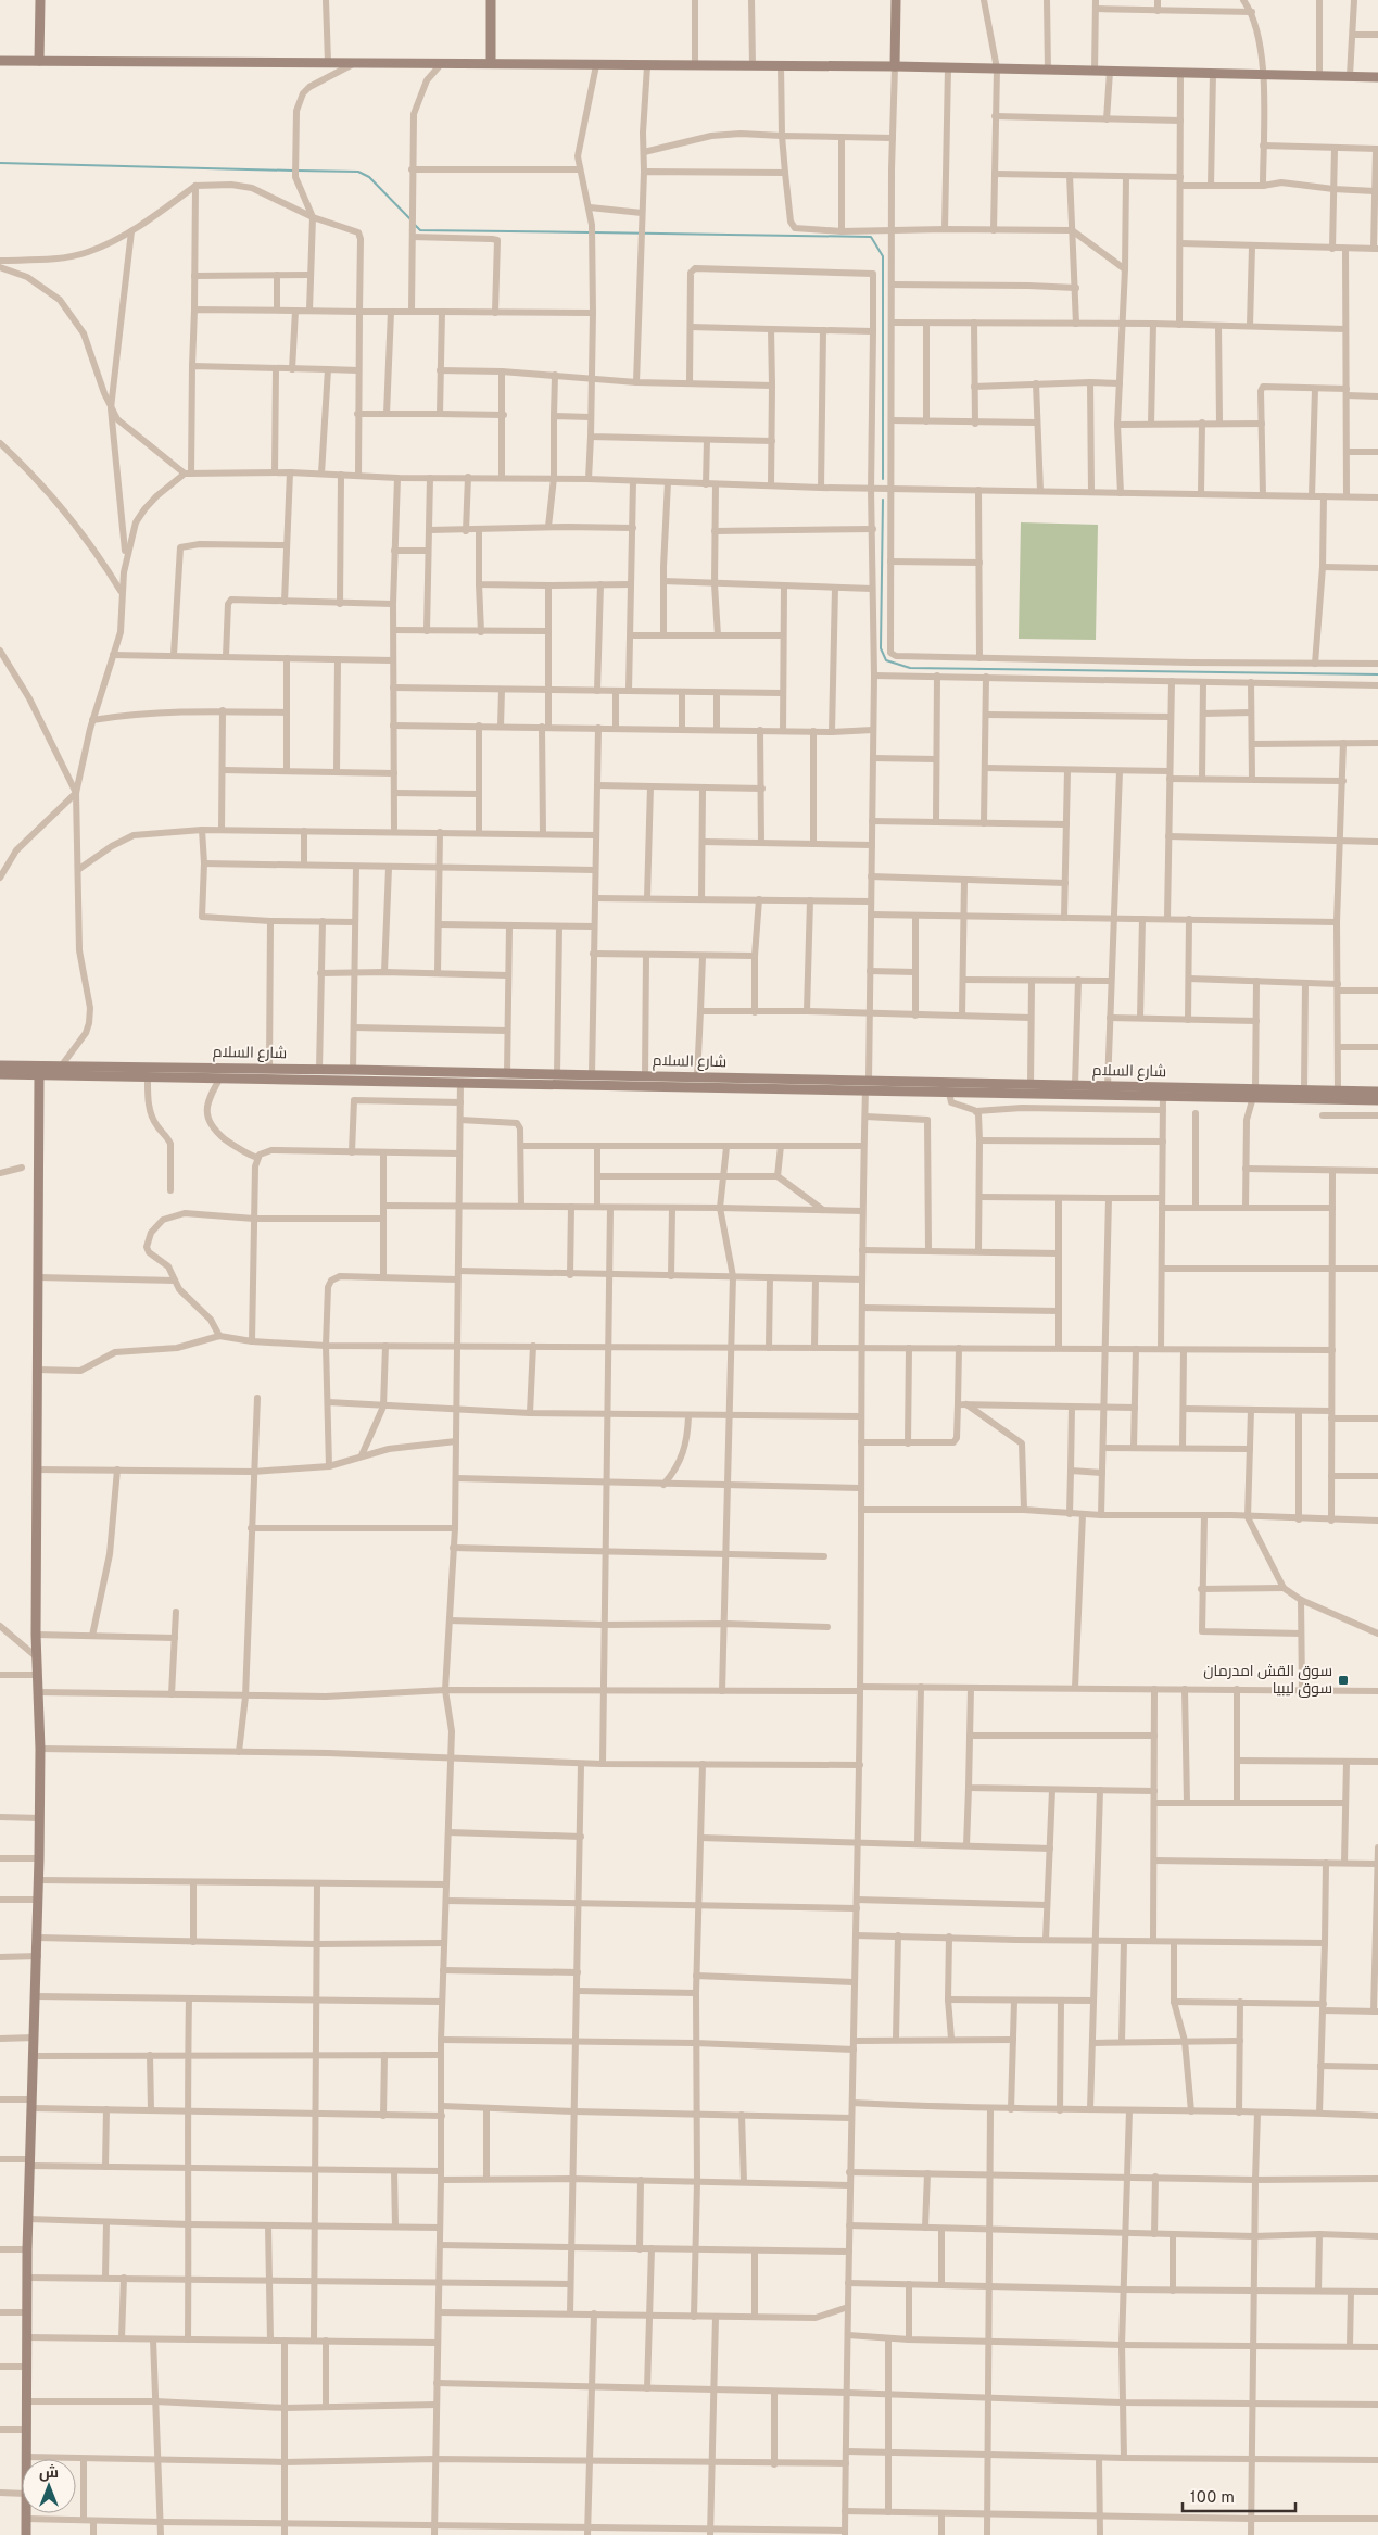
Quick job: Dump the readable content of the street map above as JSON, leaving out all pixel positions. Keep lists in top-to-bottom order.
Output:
{
  "streets": {
    "street": ["شارع السلام"]
  },
  "places": {
    "transit": ["سوق القش امدرمان سوق ليبيا"]
  },
  "scale_bar": "100 m",
  "north": "top"
}
